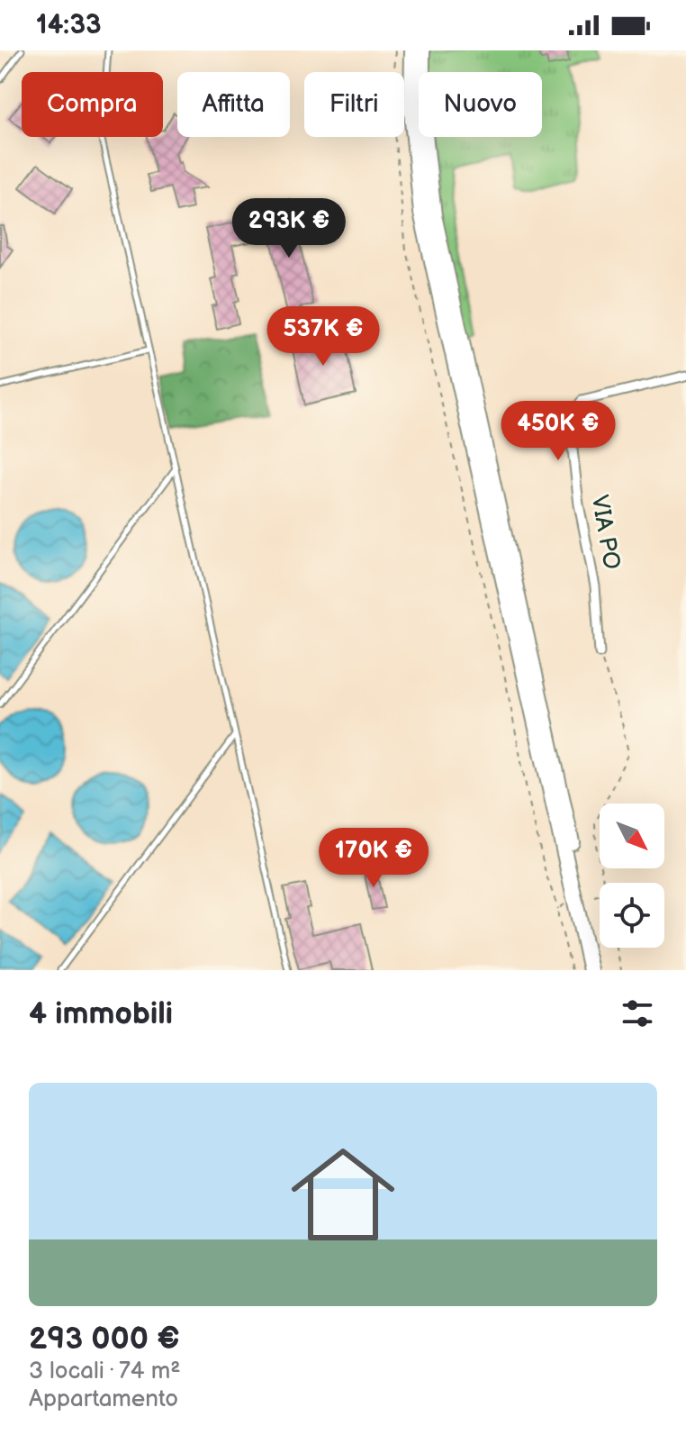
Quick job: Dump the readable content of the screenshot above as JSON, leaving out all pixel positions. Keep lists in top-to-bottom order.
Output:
{
  "streets": {
    "street": ["VIA PO"]
  },
  "north": "bottom right",
  "page": {
    "status": "14:33",
    "chip": [
      "Compra",
      "Affitta",
      "Filtri",
      "Nuovo"
    ],
    "price": [
      "293K €",
      "537K €",
      "450K €",
      "170K €"
    ],
    "heading": "4 immobili",
    "list": [
      {
        "name": "293 000 €",
        "note": "3 locali · 74 m² · Appartamento"
      }
    ]
  }
}
